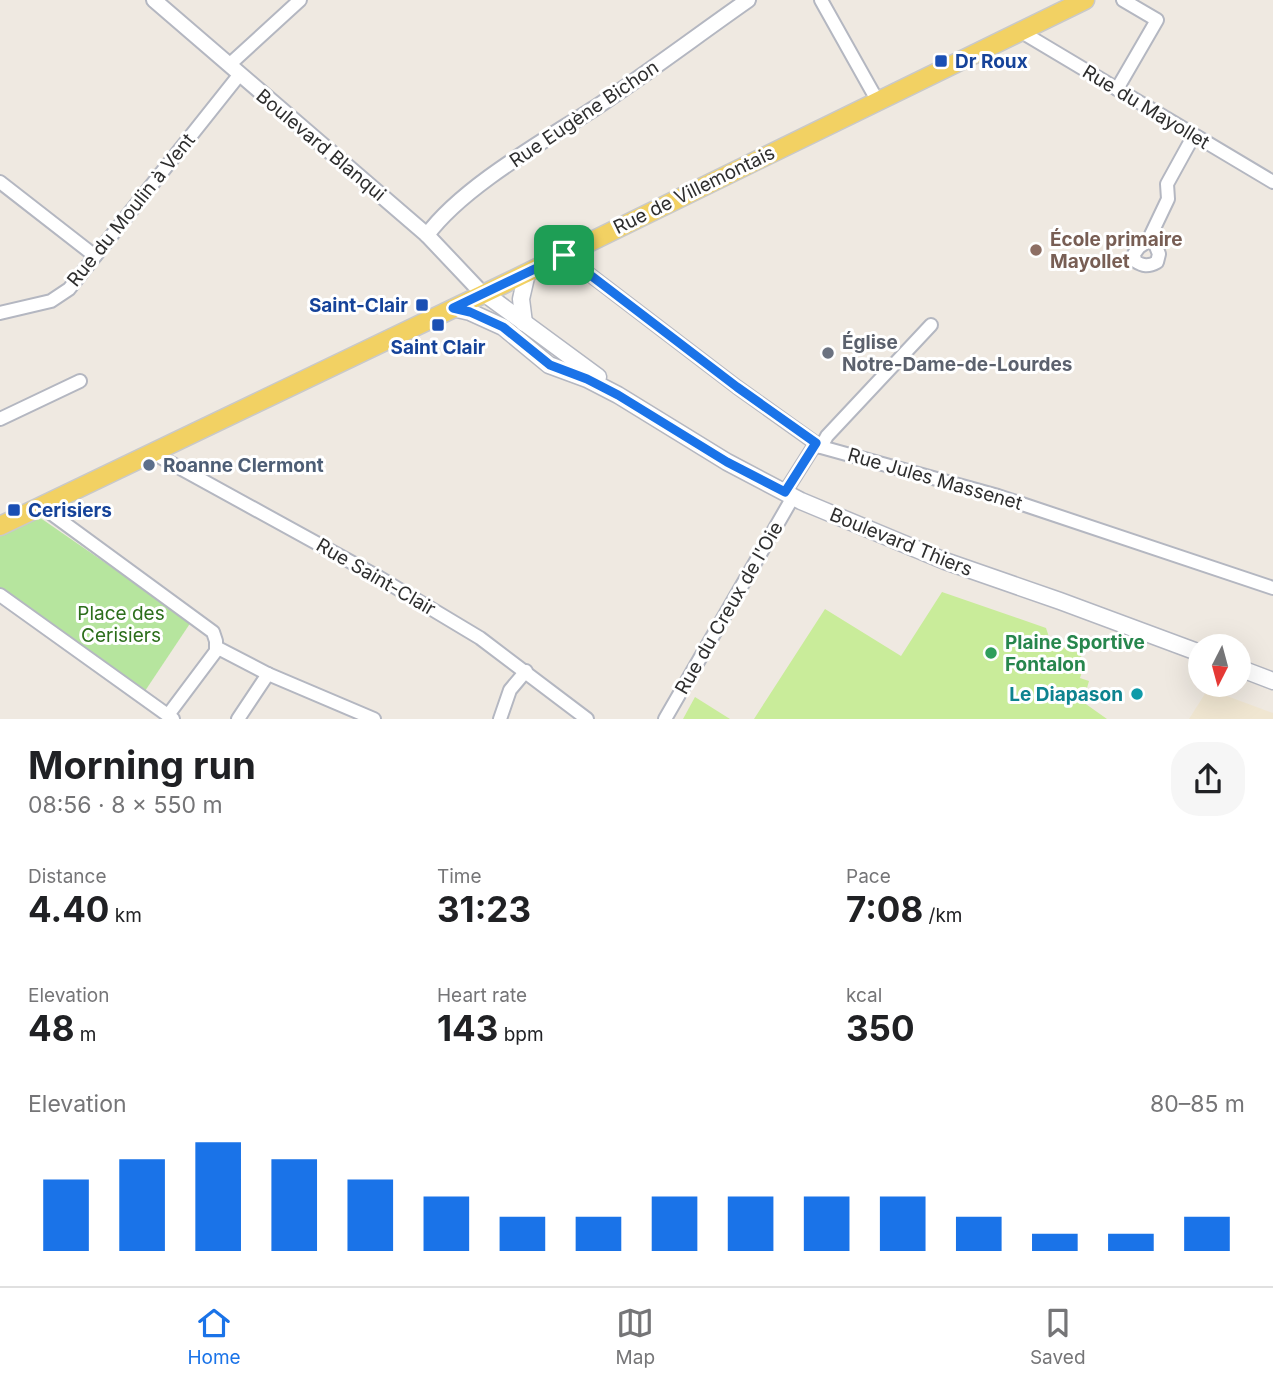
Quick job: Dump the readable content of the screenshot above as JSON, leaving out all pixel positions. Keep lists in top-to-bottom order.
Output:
{
  "streets": {
    "main road": ["Rue de Villemontais", "Boulevard Thiers"],
    "street": [
      "Rue du Mayollet",
      "Rue Eugène Bichon",
      "Boulevard Blanqui",
      "Rue du Moulin à Vent",
      "Rue Jules Massenet",
      "Rue Saint-Clair",
      "Rue du Creux de l'Oie"
    ]
  },
  "crossings": [
    ["Rue du Mayollet", "Rue de Villemontais"],
    ["Rue Eugène Bichon", "Boulevard Blanqui"],
    ["Boulevard Blanqui", "Rue de Villemontais"],
    ["Boulevard Blanqui", "Rue du Moulin à Vent"],
    ["Boulevard Blanqui", "Boulevard Thiers"],
    ["Rue de Villemontais", "Rue Jules Massenet"],
    ["Rue de Villemontais", "Boulevard Thiers"],
    ["Rue de Villemontais", "Rue Saint-Clair"],
    ["Rue Jules Massenet", "Rue du Creux de l'Oie"],
    ["Boulevard Thiers", "Rue du Creux de l'Oie"]
  ],
  "parks": ["Place des Cerisiers"],
  "places": {
    "transit": [
      "Dr Roux",
      "Saint-Clair",
      "Saint Clair",
      "Cerisiers"
    ],
    "other": [
      "École primaire Mayollet",
      "Église Notre-Dame-de-Lourdes",
      "Roanne Clermont",
      "Plaine Sportive Fontalon",
      "Le Diapason"
    ]
  },
  "north": "bottom",
  "page": {
    "heading": ["Morning run", "08:56 · 8 × 550 m"],
    "stats": [
      ["Distance", "4.40 km"],
      ["Time", "31:23"],
      ["Pace", "7:08 /km"],
      ["Elevation", "48 m"],
      ["Heart rate", "143 bpm"],
      ["kcal", "350"]
    ],
    "chart": ["Elevation", "80–85 m"],
    "tabs": ["Home", "Map", "Saved"]
  }
}
